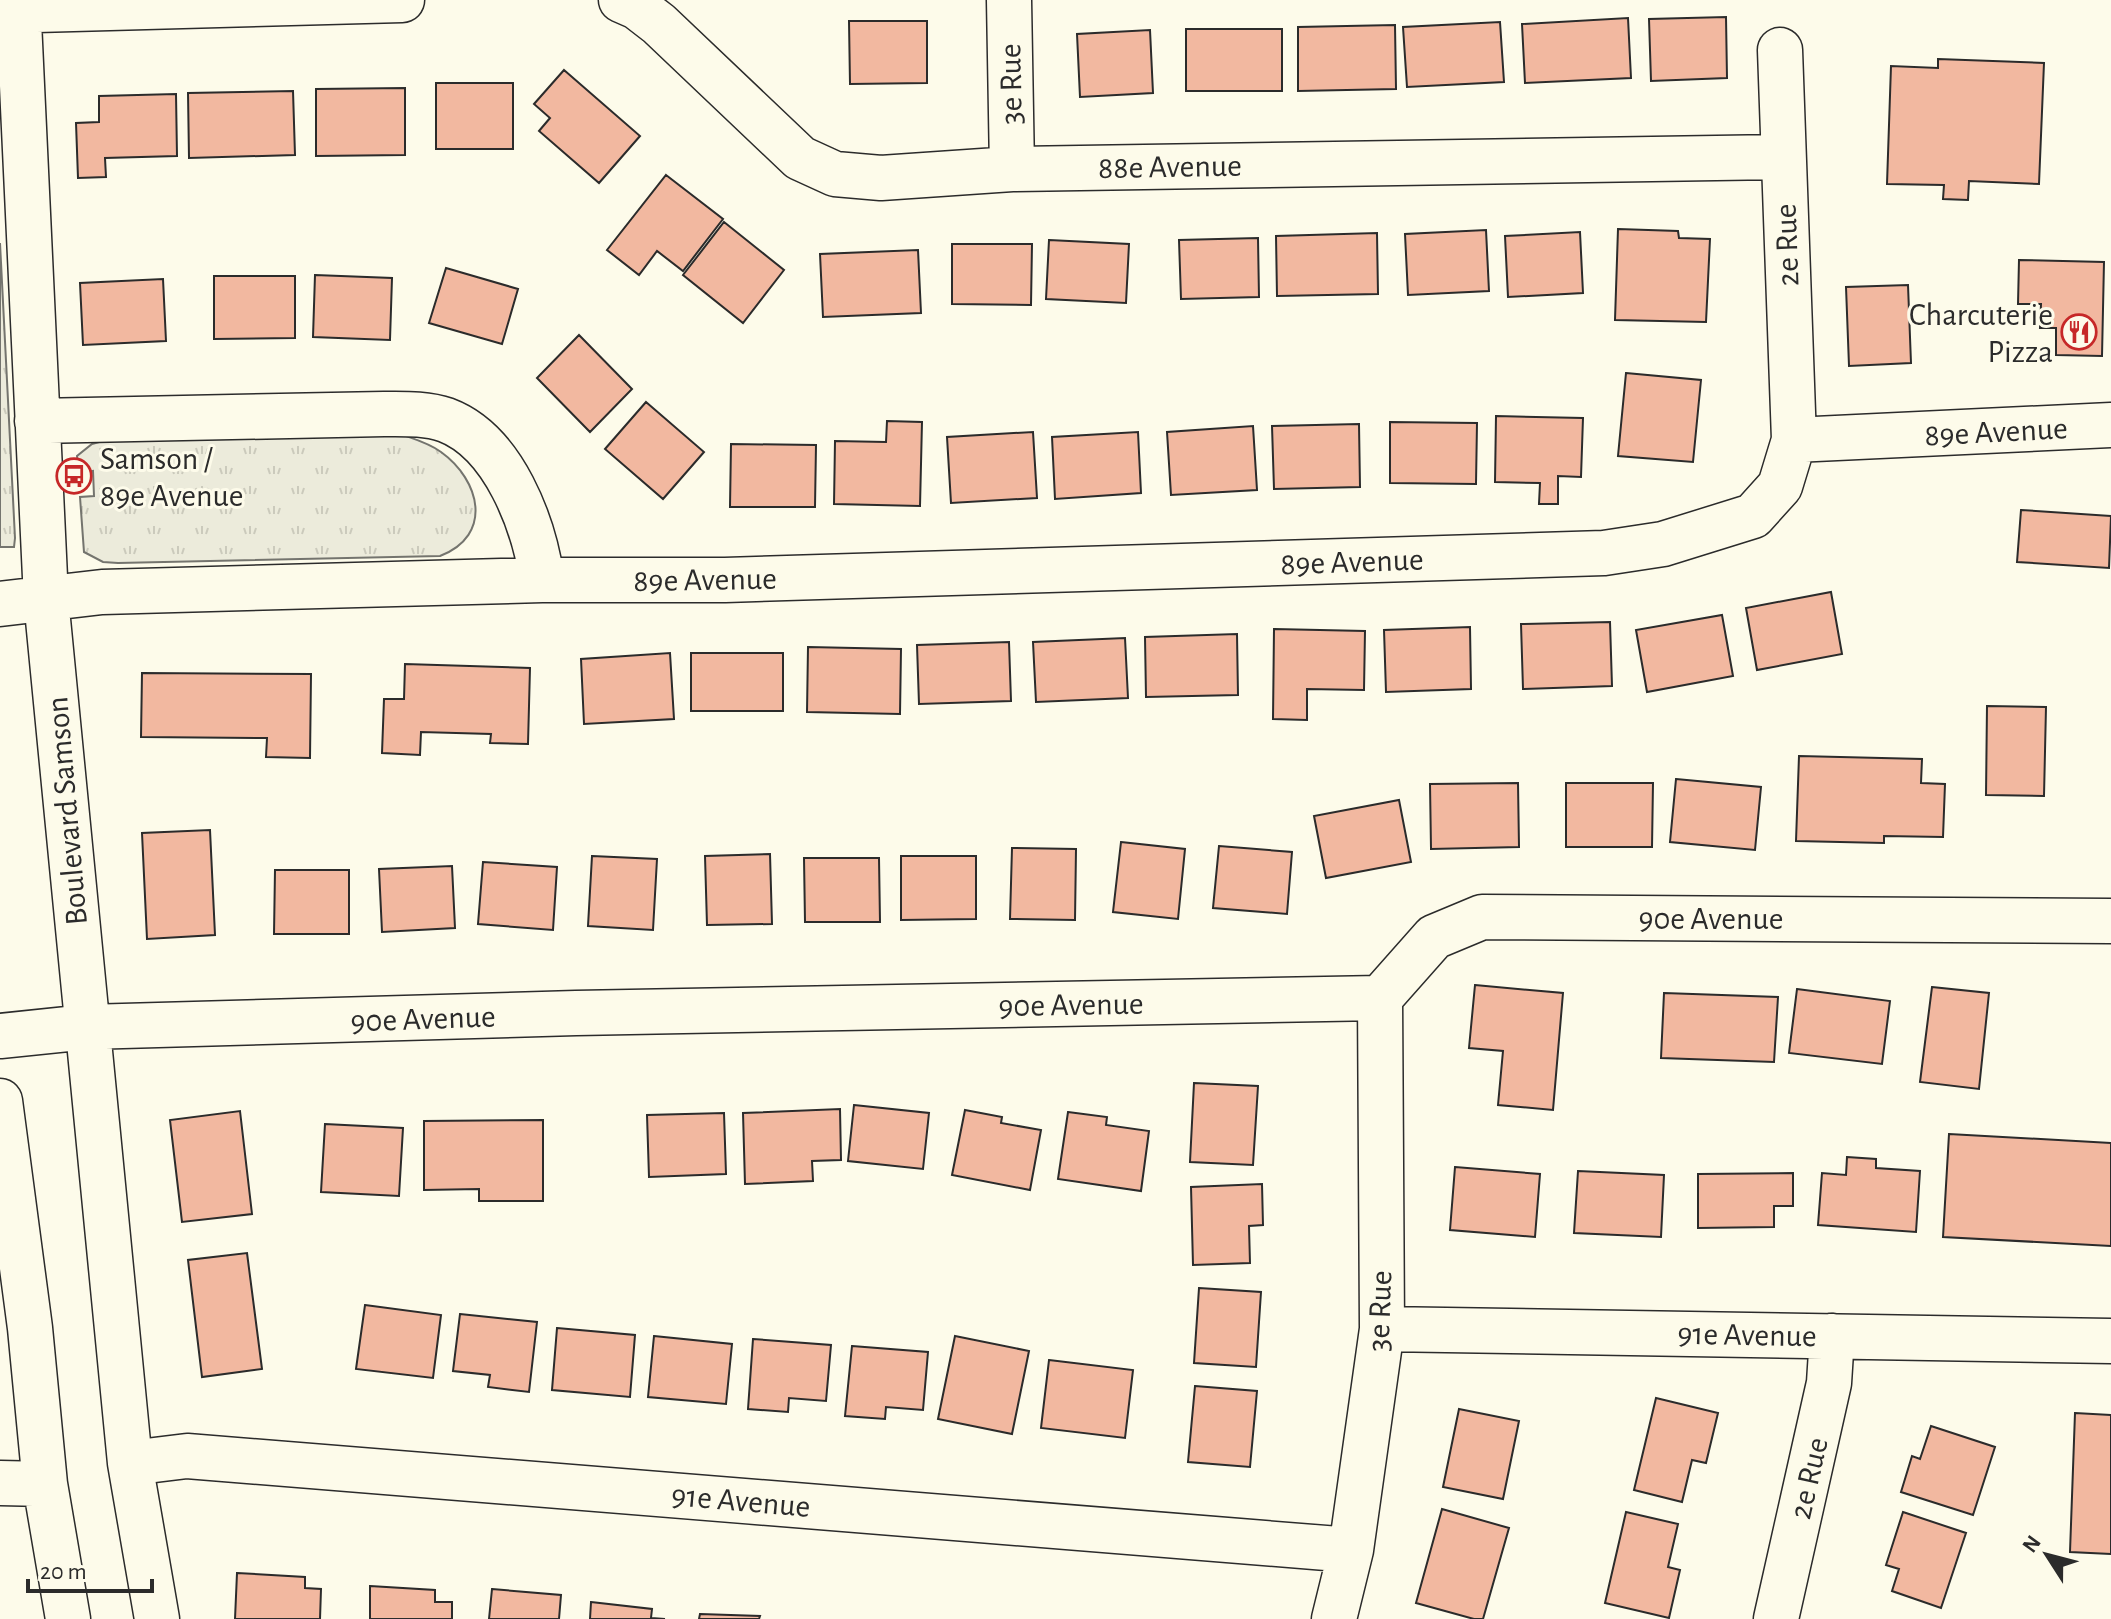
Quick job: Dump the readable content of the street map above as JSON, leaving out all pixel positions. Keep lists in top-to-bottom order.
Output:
{
  "streets": {
    "street": [
      "3e Rue",
      "88e Avenue",
      "2e Rue",
      "89e Avenue",
      "Boulevard Samson",
      "90e Avenue",
      "91e Avenue"
    ]
  },
  "crossings": [
    ["3e Rue", "88e Avenue"],
    ["3e Rue", "90e Avenue"],
    ["3e Rue", "91e Avenue"],
    ["88e Avenue", "2e Rue"],
    ["2e Rue", "89e Avenue"],
    ["2e Rue", "91e Avenue"],
    ["89e Avenue", "Boulevard Samson"],
    ["Boulevard Samson", "90e Avenue"],
    ["Boulevard Samson", "91e Avenue"]
  ],
  "places": {
    "restaurant": ["Charcuterie Pizza"],
    "bus stop": ["Samson / 89e Avenue"]
  },
  "scale_bar": "20 m",
  "north": "top left"
}
